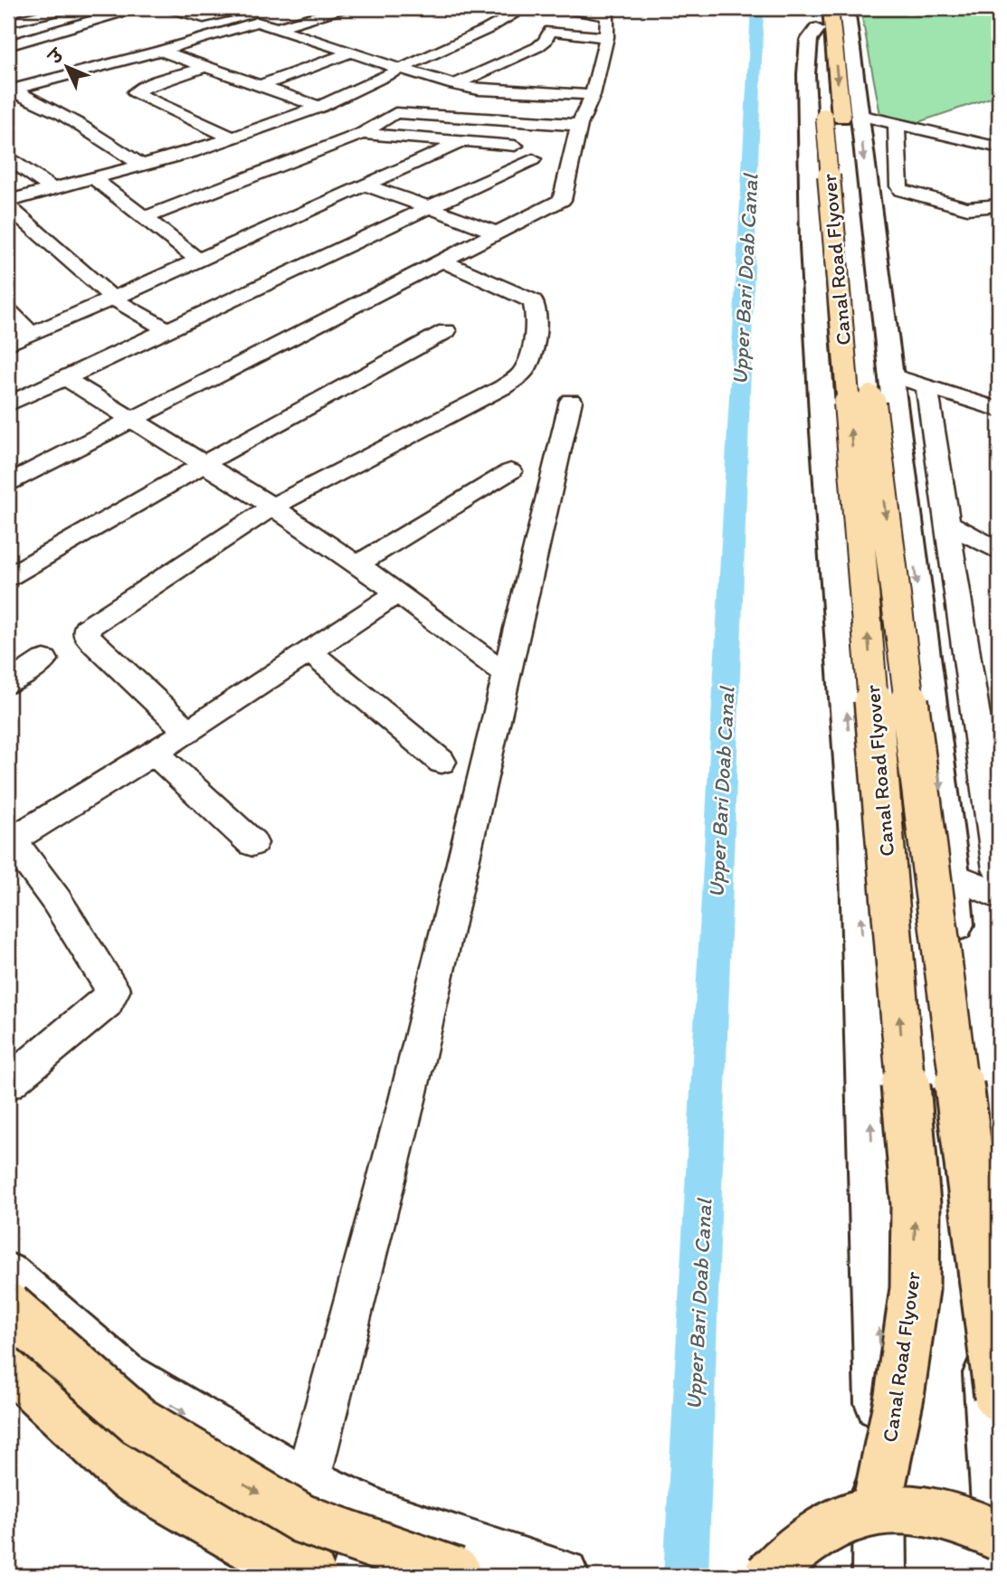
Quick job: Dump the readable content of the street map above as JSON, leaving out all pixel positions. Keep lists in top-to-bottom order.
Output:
{
  "streets": {
    "main road": ["Canal Road Flyover"]
  },
  "water": ["Upper Bari Doab Canal"],
  "north": "top left"
}
